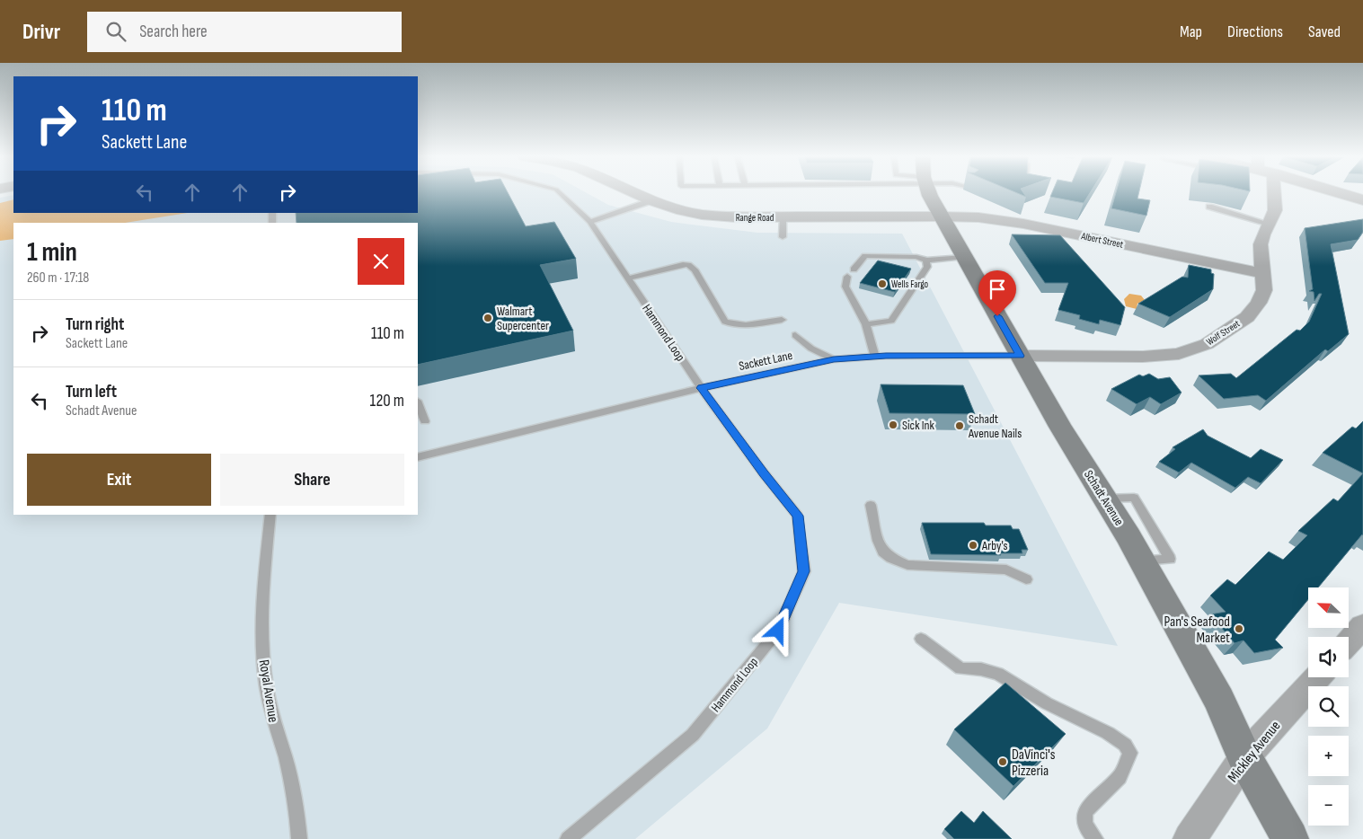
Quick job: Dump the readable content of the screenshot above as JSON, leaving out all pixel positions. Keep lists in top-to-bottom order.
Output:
{
  "streets": {
    "main road": ["Schadt Avenue"],
    "street": [
      "Range Road",
      "Albert Street",
      "Wolf Street",
      "Mickley Avenue"
    ],
    "lane": ["Hammond Loop", "Sackett Lane", "Royal Avenue"]
  },
  "crossings": [
    ["Range Road", "Albert Street"],
    ["Range Road", "Schadt Avenue"],
    ["Albert Street", "Wolf Street"],
    ["Albert Street", "Schadt Avenue"],
    ["Hammond Loop", "Sackett Lane"],
    ["Wolf Street", "Sackett Lane"],
    ["Wolf Street", "Schadt Avenue"],
    ["Sackett Lane", "Schadt Avenue"],
    ["Schadt Avenue", "Mickley Avenue"]
  ],
  "places": [
    "Wells Fargo",
    "Walmart Supercenter",
    "Sick Ink",
    "Schadt Avenue Nails",
    "Arby's",
    "Pan's Seafood Market",
    "DaVinci's Pizzeria"
  ],
  "north": "top left",
  "page": {
    "header": "Drivr",
    "search": "Search here",
    "nav": ["Map", "Directions", "Saved"],
    "turn": ["110 m", "Sackett Lane"],
    "heading": ["1 min", "260 m · 17:18"],
    "list": [
      {
        "name": "Turn right",
        "note": "Sackett Lane",
        "value": "110 m"
      },
      {
        "name": "Turn left",
        "note": "Schadt Avenue",
        "value": "120 m"
      }
    ],
    "buttons": ["Exit", "Share"],
    "map_buttons": ["+", "−"]
  }
}
